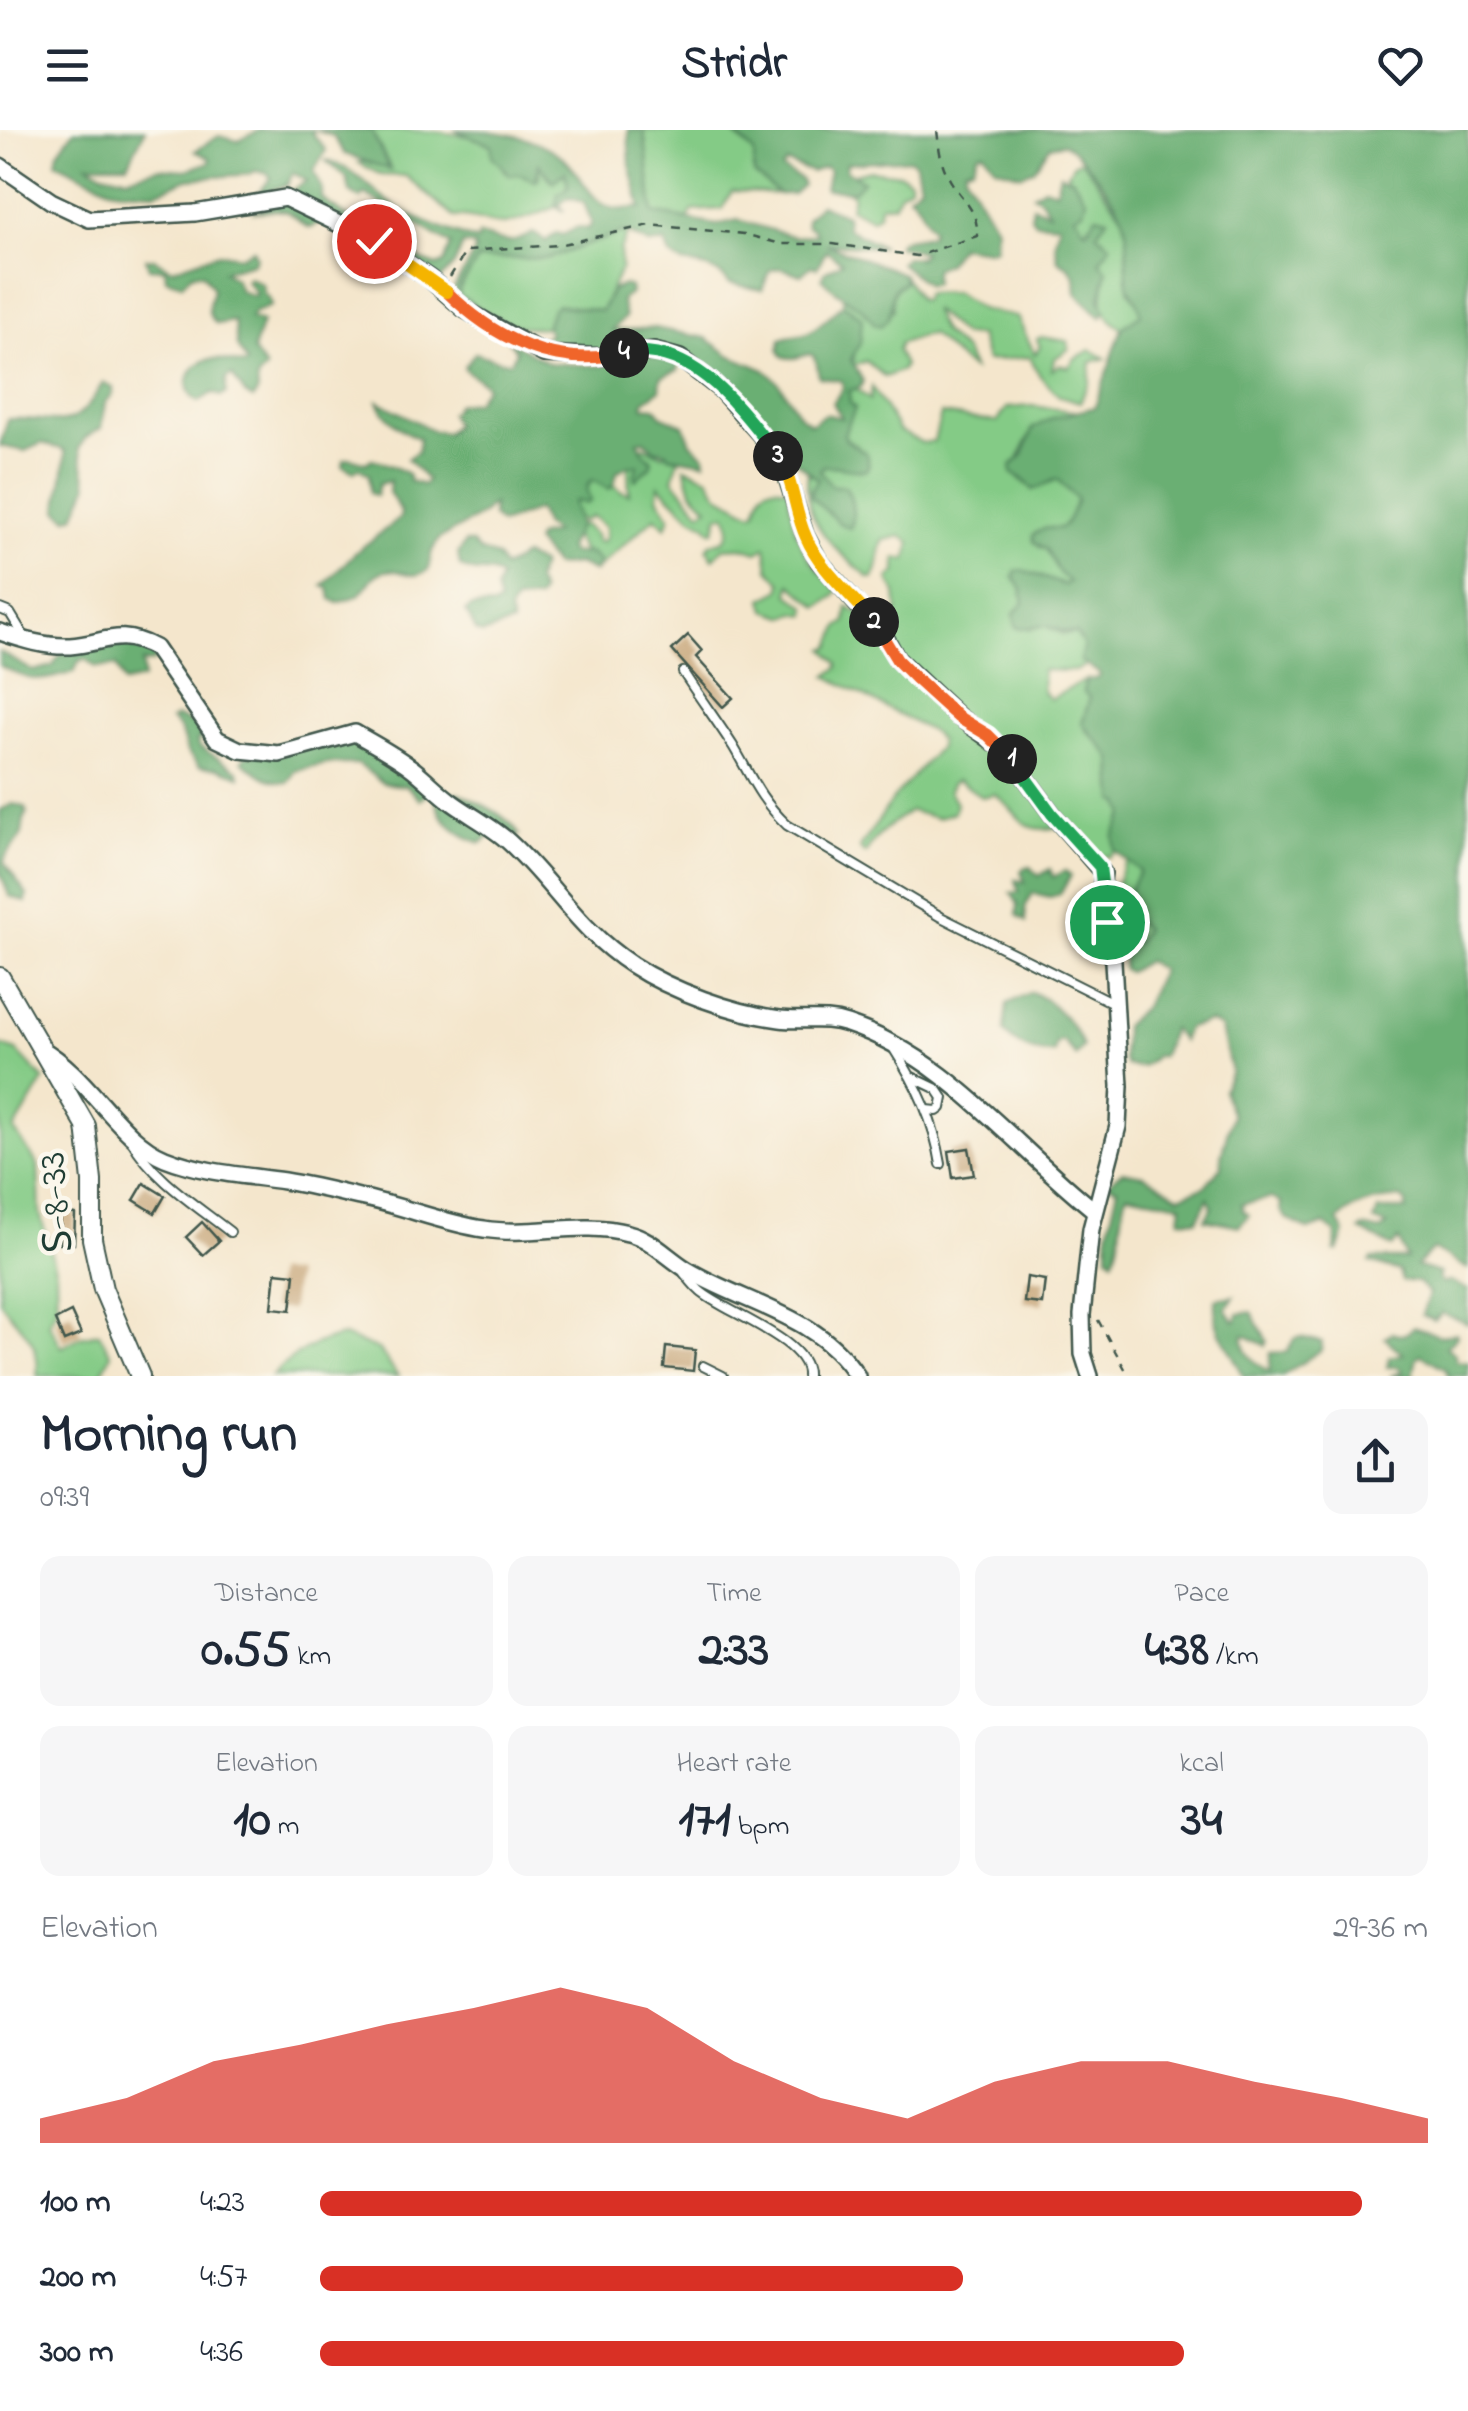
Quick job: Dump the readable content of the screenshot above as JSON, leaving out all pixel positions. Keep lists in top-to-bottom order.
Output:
{
  "streets": {
    "street": ["Տ-8-33"]
  },
  "page": {
    "header": "Stridr",
    "pins": [
      "4",
      "3",
      "2",
      "1"
    ],
    "heading": ["Morning run", "09:39"],
    "stats": [
      ["Distance", "0.55 km"],
      ["Time", "2:33"],
      ["Pace", "4:38 /km"],
      ["Elevation", "10 m"],
      ["Heart rate", "171 bpm"],
      ["kcal", "34"]
    ],
    "chart": ["Elevation", "29–36 m"],
    "list": [
      {
        "name": "100 m",
        "note": "4:23"
      },
      {
        "name": "200 m",
        "note": "4:57"
      },
      {
        "name": "300 m",
        "note": "4:36"
      }
    ]
  }
}
